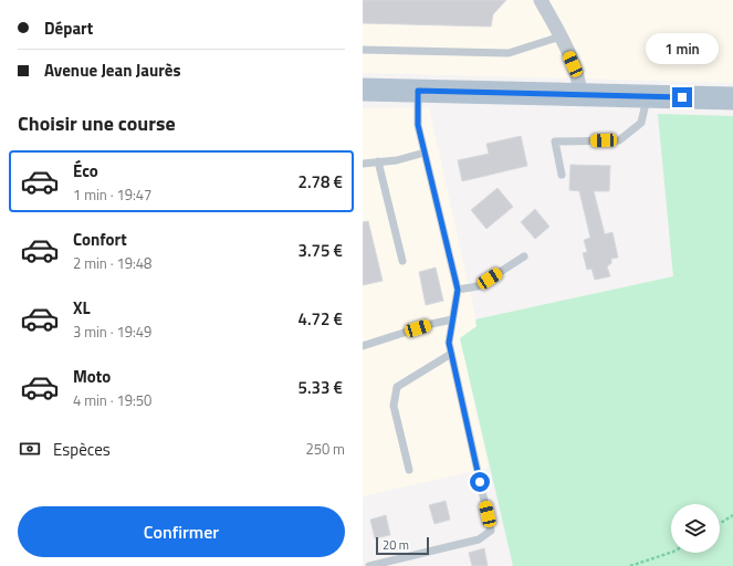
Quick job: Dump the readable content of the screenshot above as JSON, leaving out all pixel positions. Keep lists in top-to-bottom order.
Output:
{
  "scale_bar": "20 m",
  "page": {
    "banner": ["Départ", "Avenue Jean Jaurès"],
    "bubble": "1 min",
    "heading": "Choisir une course",
    "list": [
      {
        "name": "Éco",
        "note": "1 min · 19:47",
        "value": "2.78 €"
      },
      {
        "name": "Confort",
        "note": "2 min · 19:48",
        "value": "3.75 €"
      },
      {
        "name": "XL",
        "note": "3 min · 19:49",
        "value": "4.72 €"
      },
      {
        "name": "Moto",
        "note": "4 min · 19:50",
        "value": "5.33 €"
      }
    ],
    "pay": ["Espèces", "250 m"],
    "buttons": "Confirmer",
    "scale": "20 m"
  }
}
